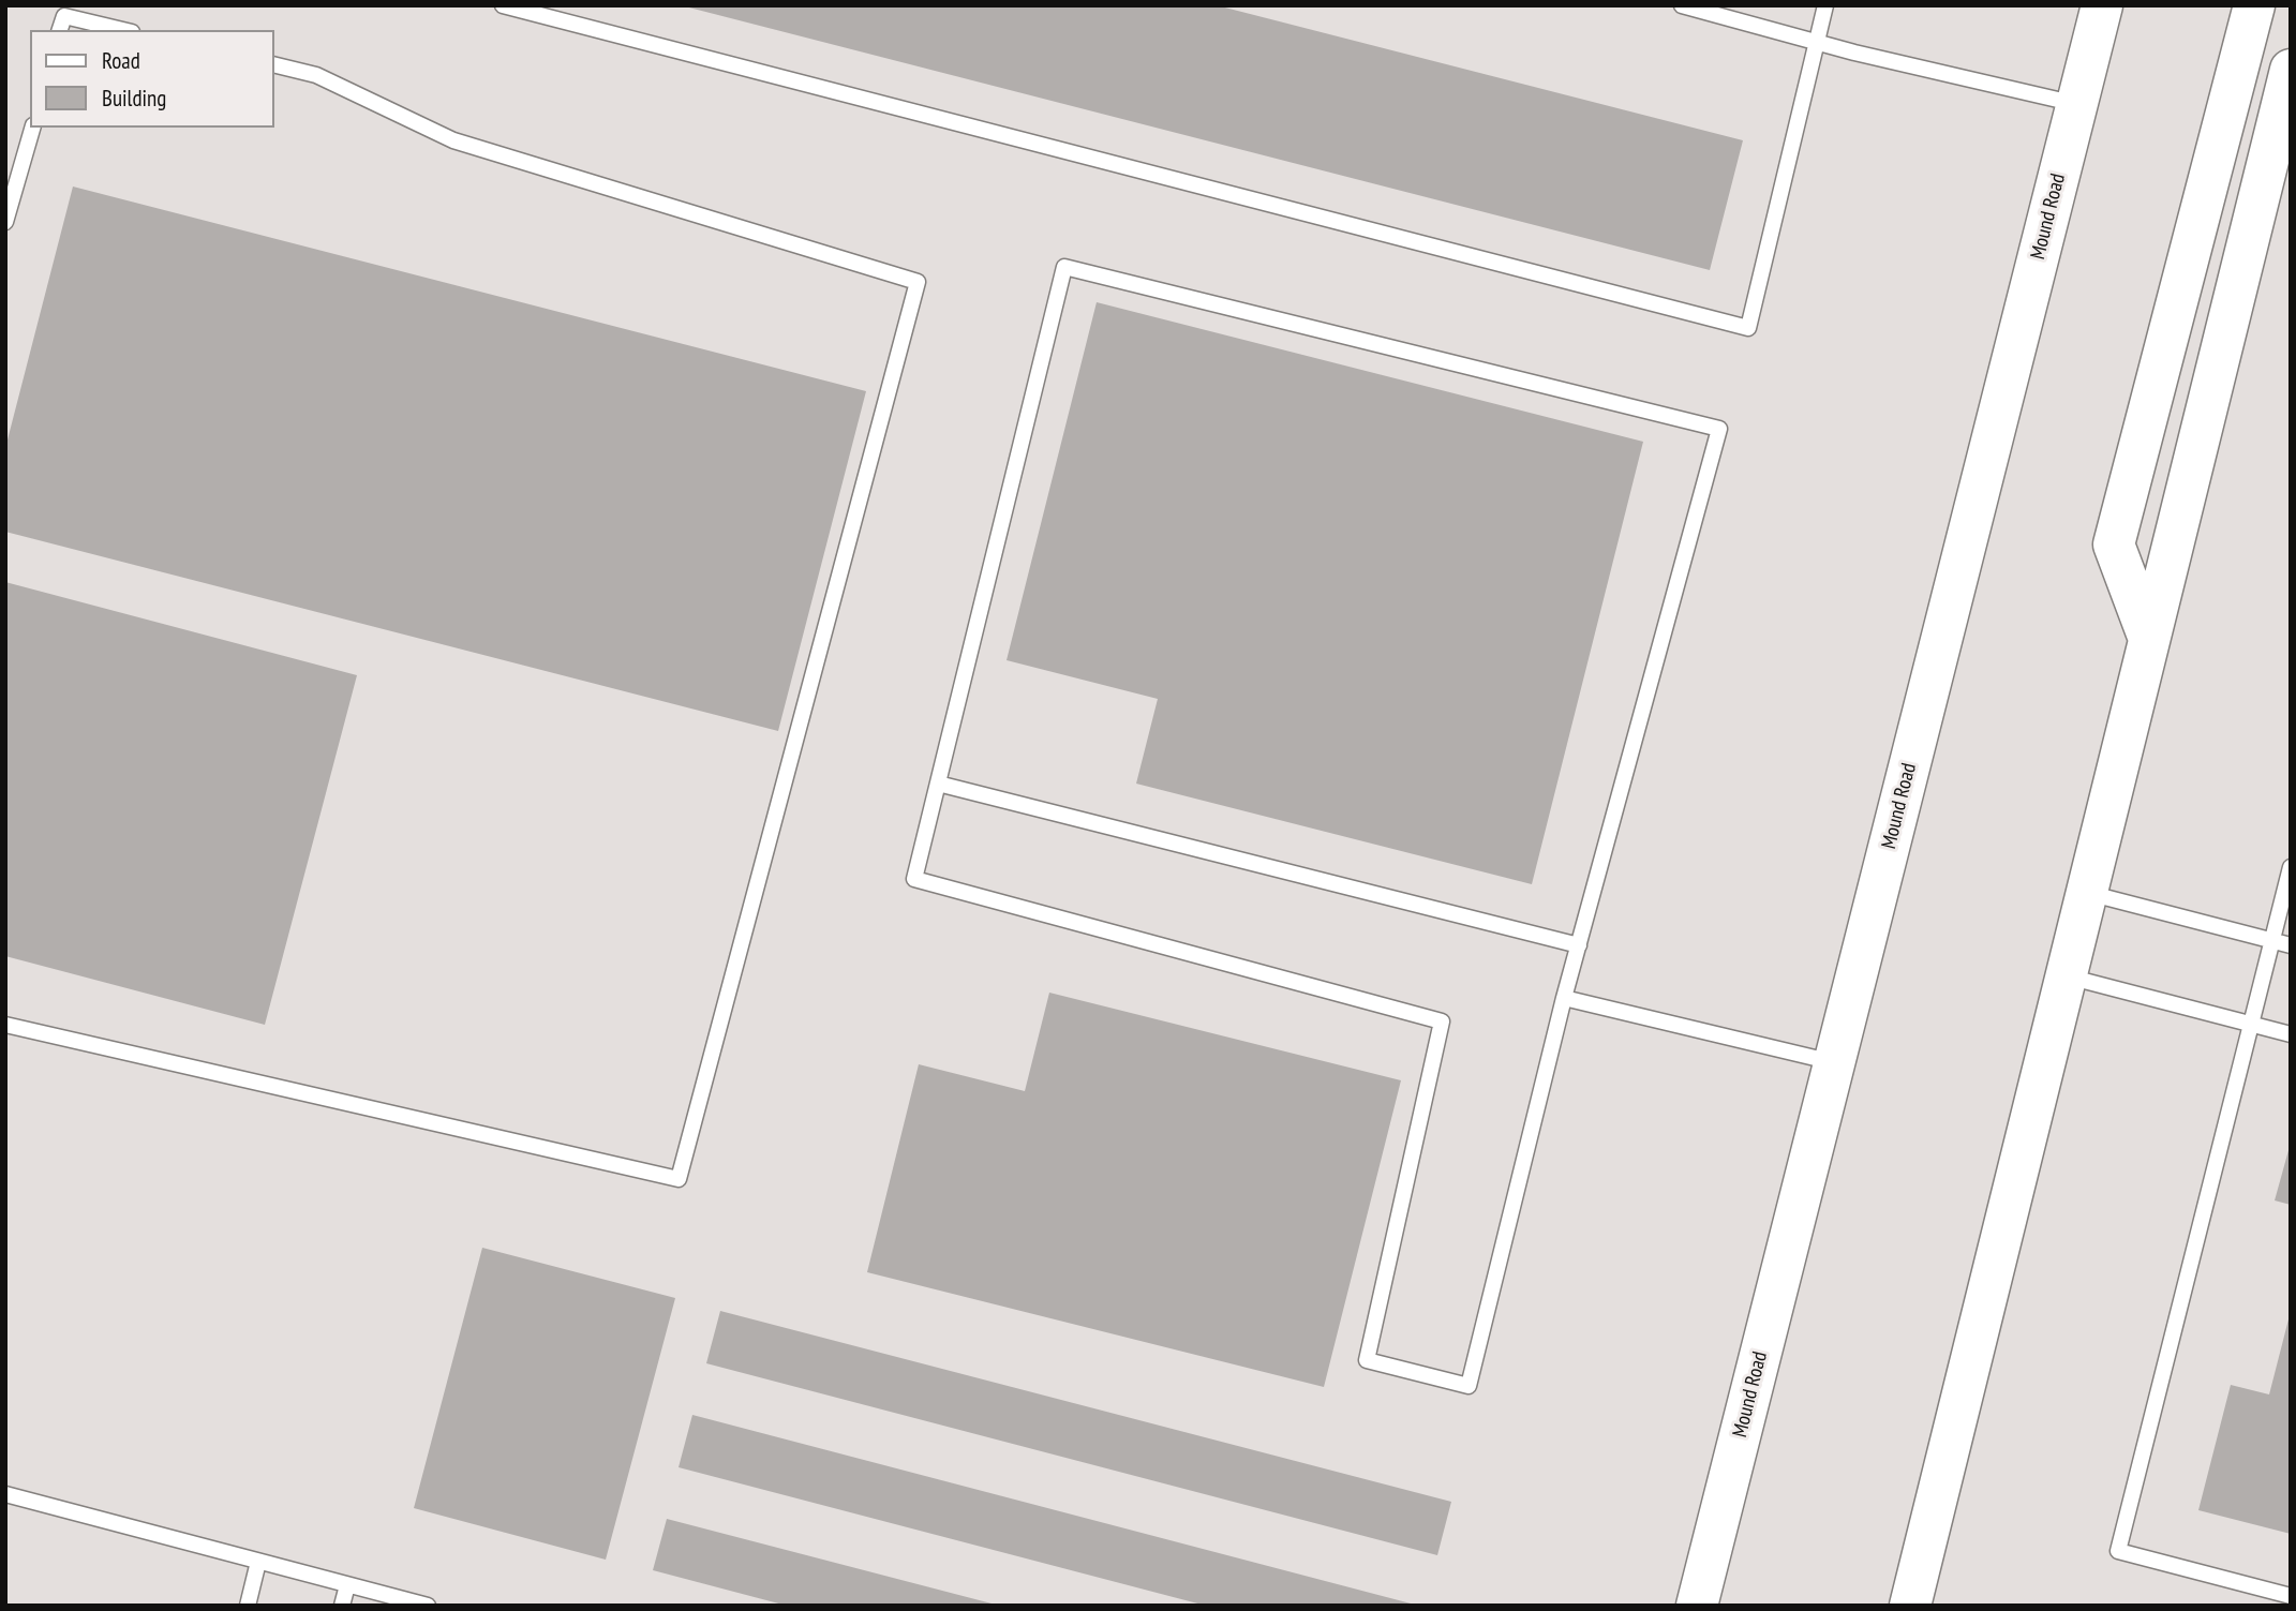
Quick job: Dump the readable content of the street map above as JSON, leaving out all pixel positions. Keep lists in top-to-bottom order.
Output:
{
  "streets": {
    "main road": ["Mound Road"]
  },
  "legend": ["Road", "Building"]
}
